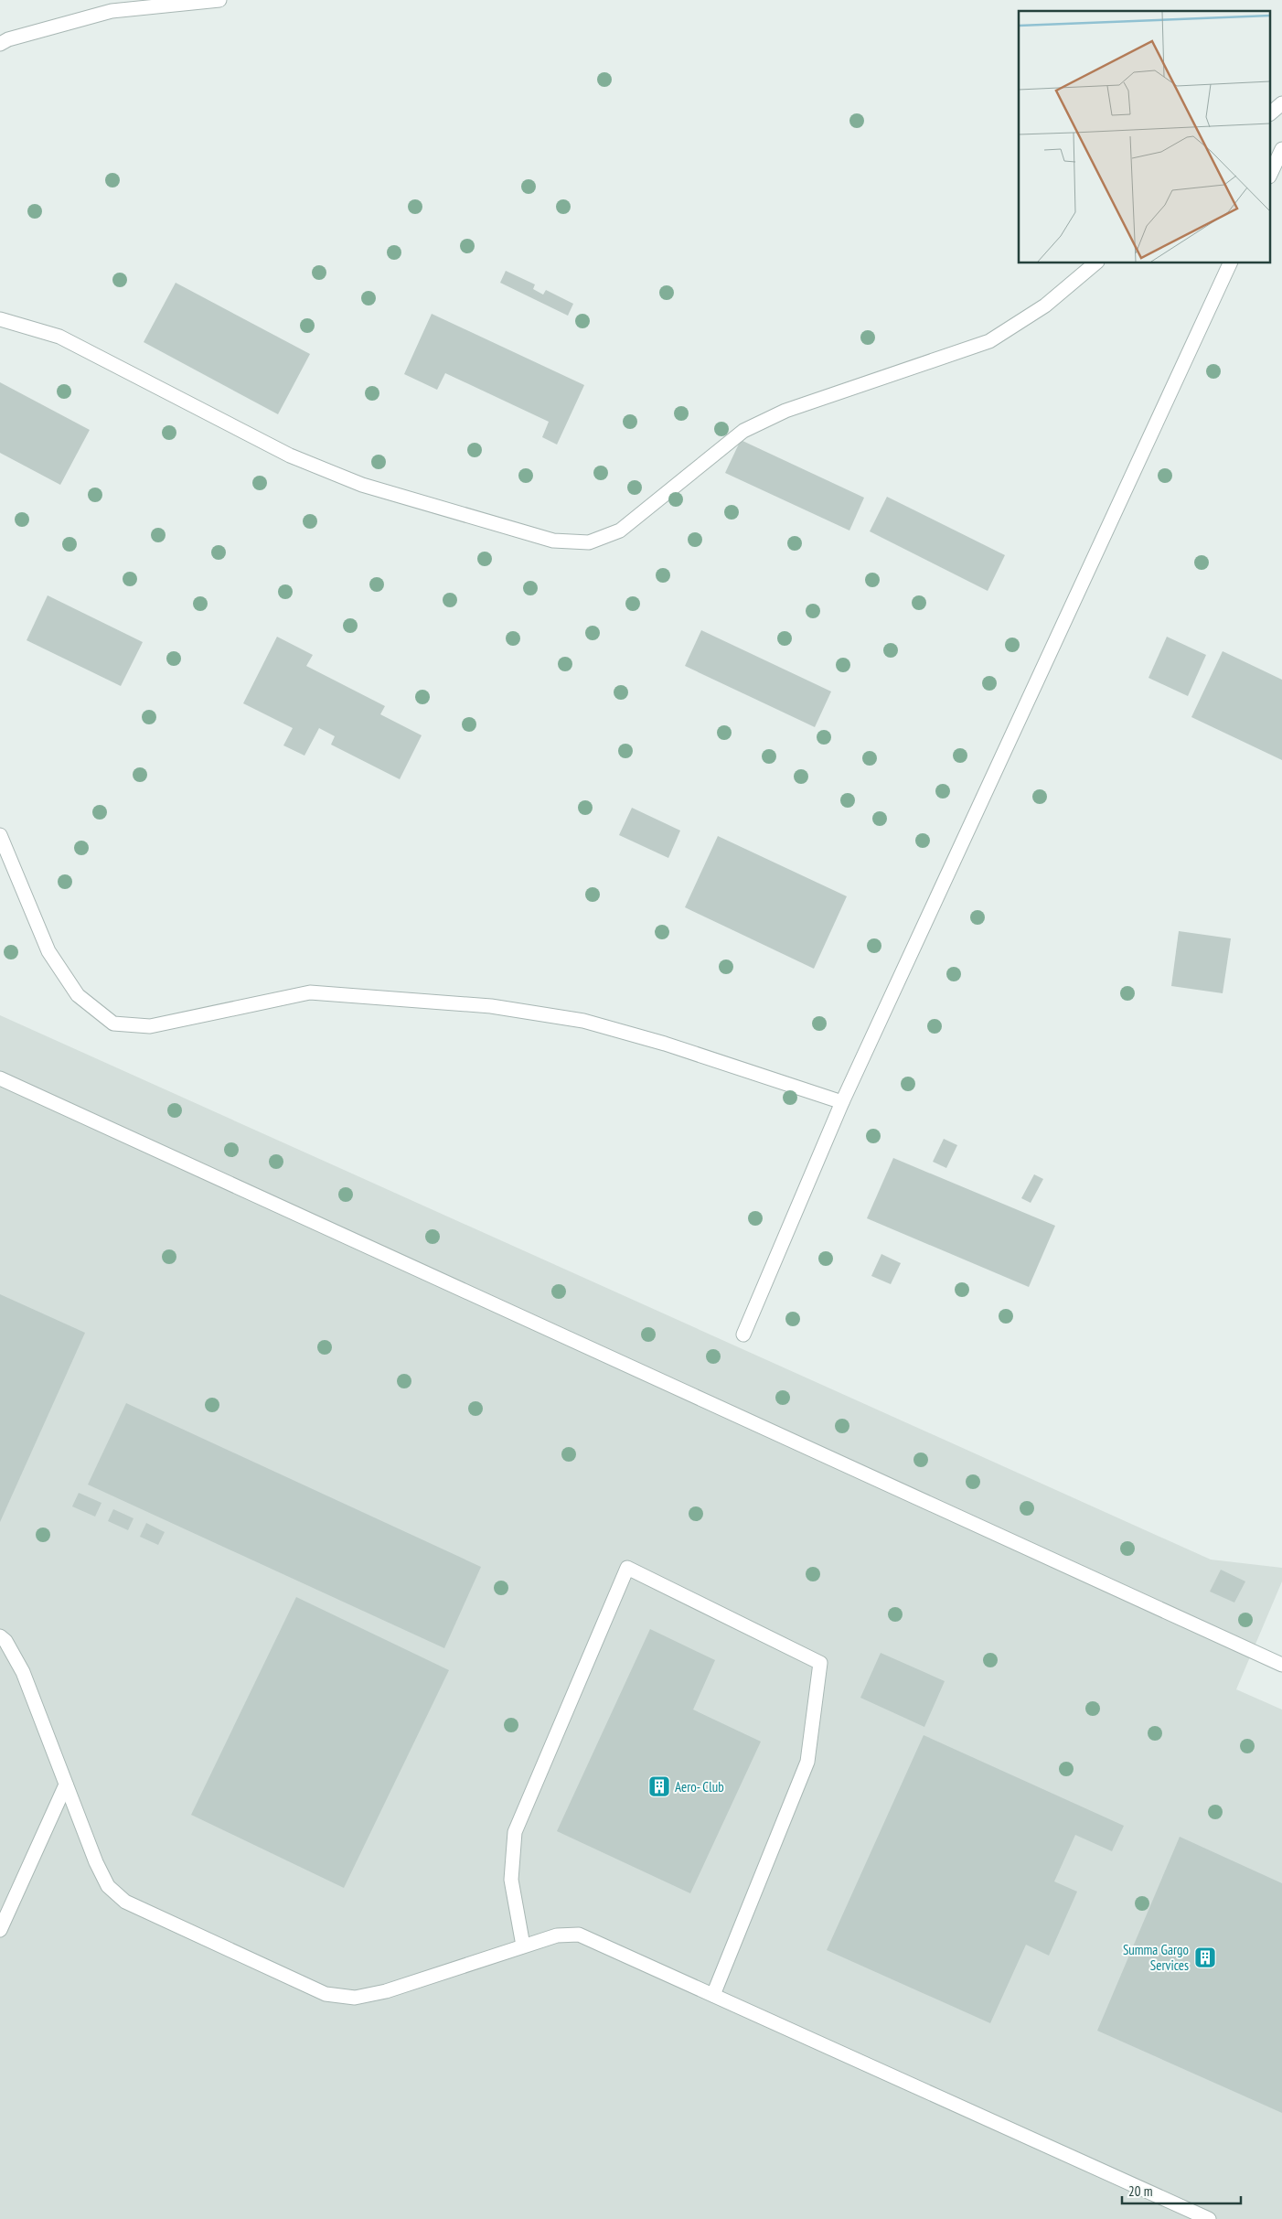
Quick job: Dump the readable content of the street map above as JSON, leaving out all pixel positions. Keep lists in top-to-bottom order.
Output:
{
  "places": {
    "building": ["Aero- Club", "Summa Gargo Services"]
  },
  "scale_bar": "20 m"
}
